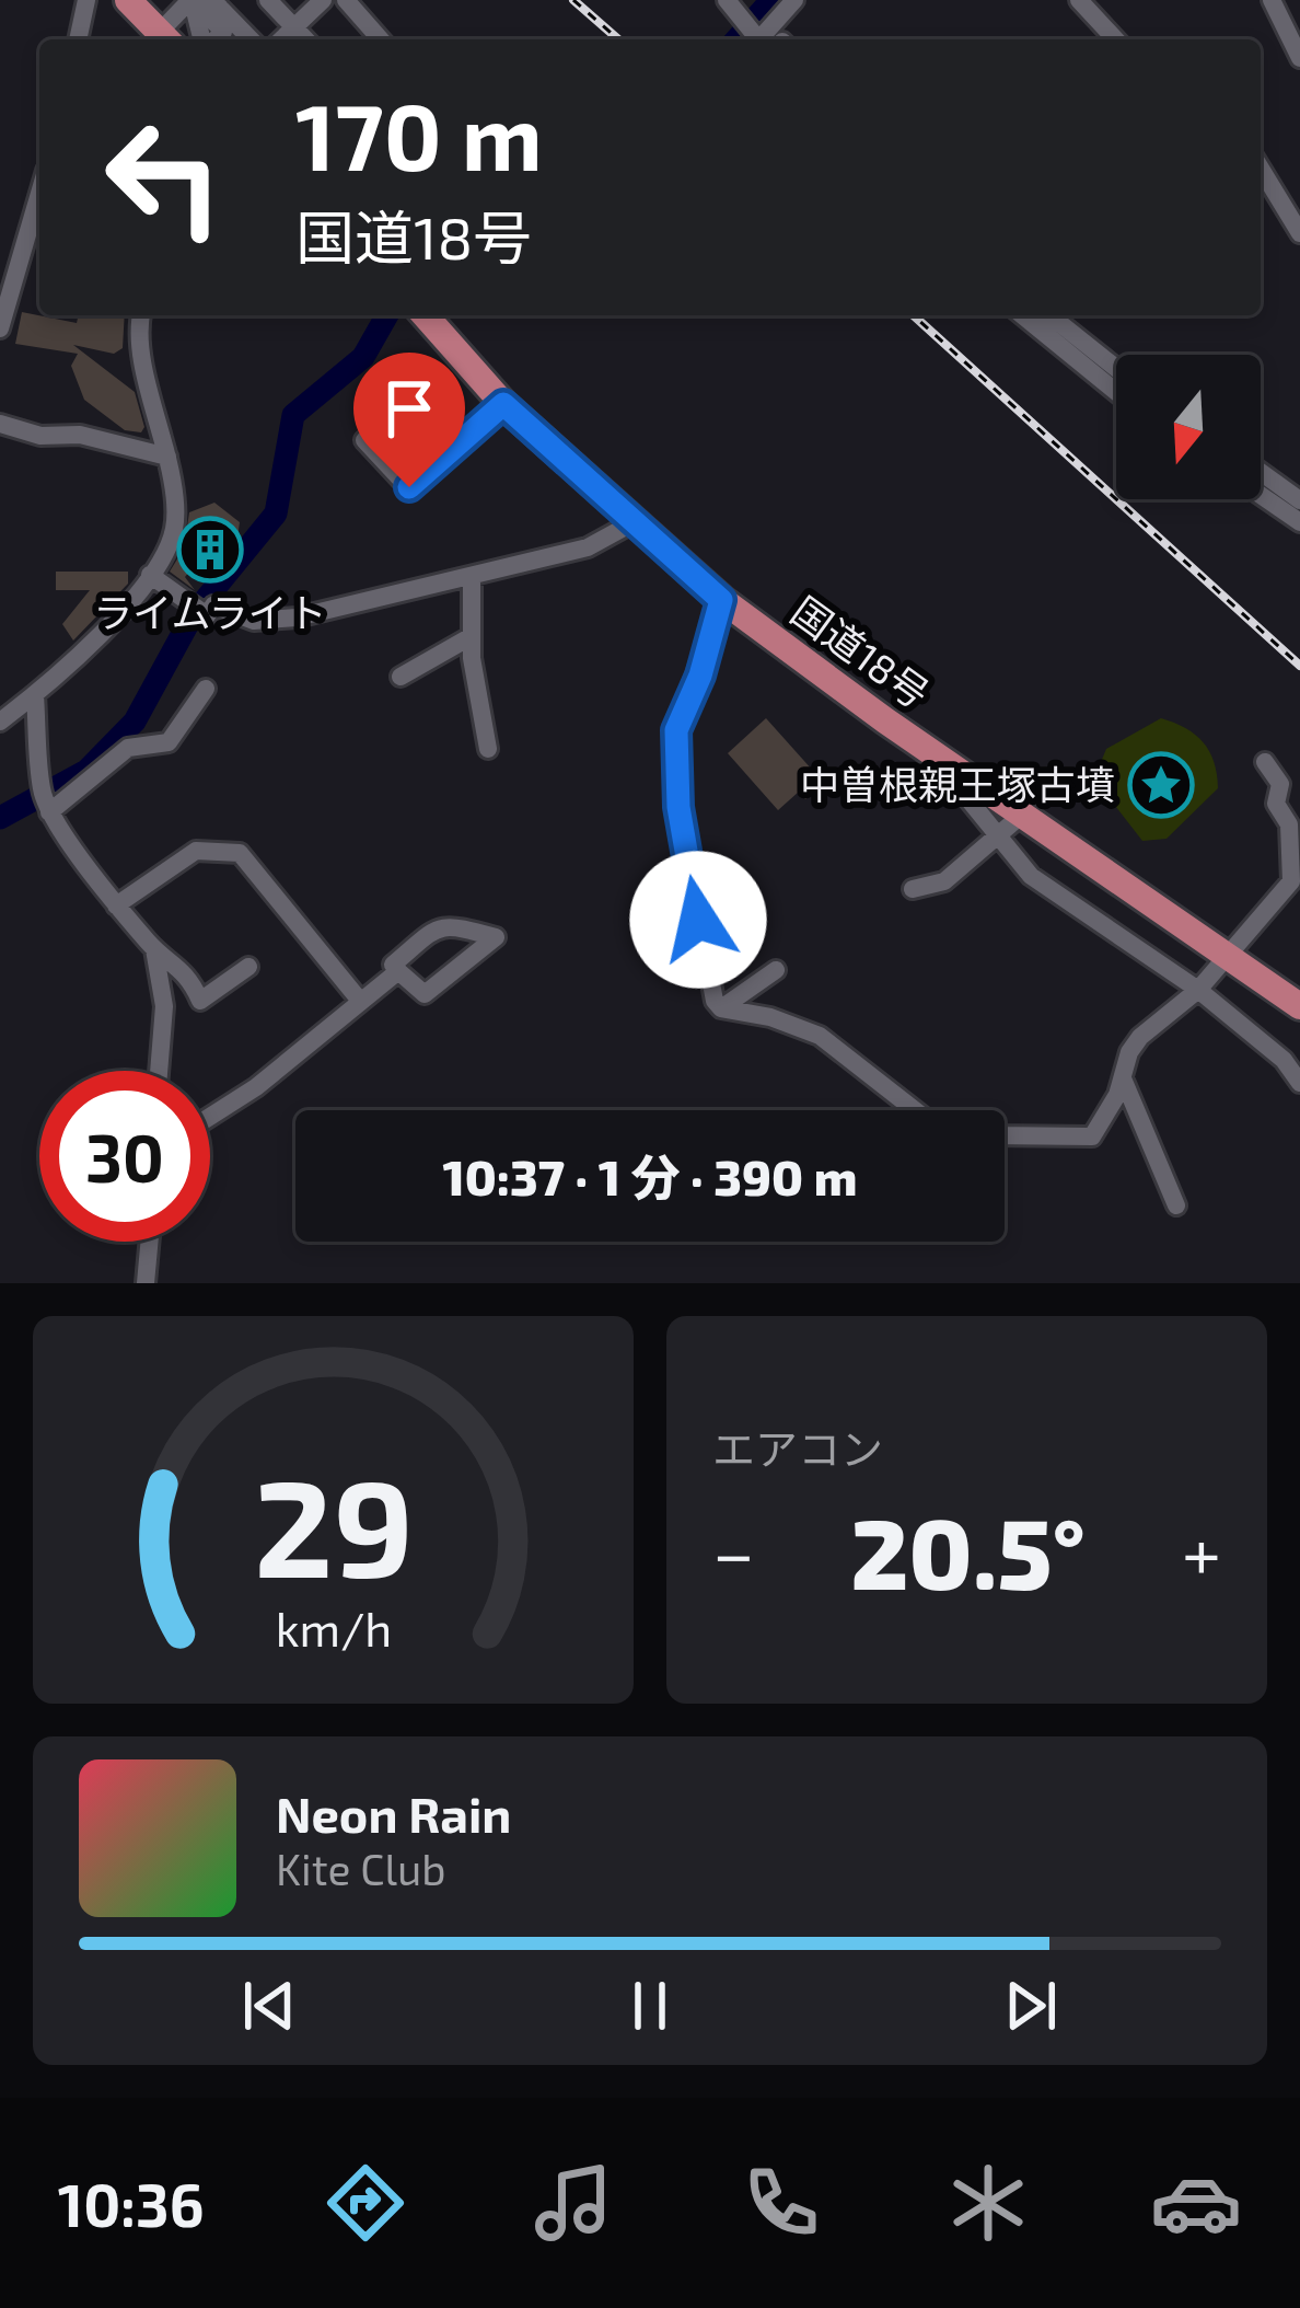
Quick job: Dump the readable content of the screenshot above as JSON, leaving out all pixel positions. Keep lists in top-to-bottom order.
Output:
{
  "streets": {
    "highway": ["国道18号"]
  },
  "places": {
    "building": ["ライムライト"],
    "place": ["中曽根親王塚古墳"]
  },
  "north": "bottom",
  "page": {
    "turn": ["170 m", "国道18号"],
    "limit": "30",
    "trip": "10:37 · 1 分 · 390 m",
    "tile": "エアコン",
    "heat": ["−", "20.5°", "+"],
    "song": ["Neon Rain", "Kite Club"],
    "tabs": "10:36",
    "gauge": ["29", "km/h"]
  }
}
